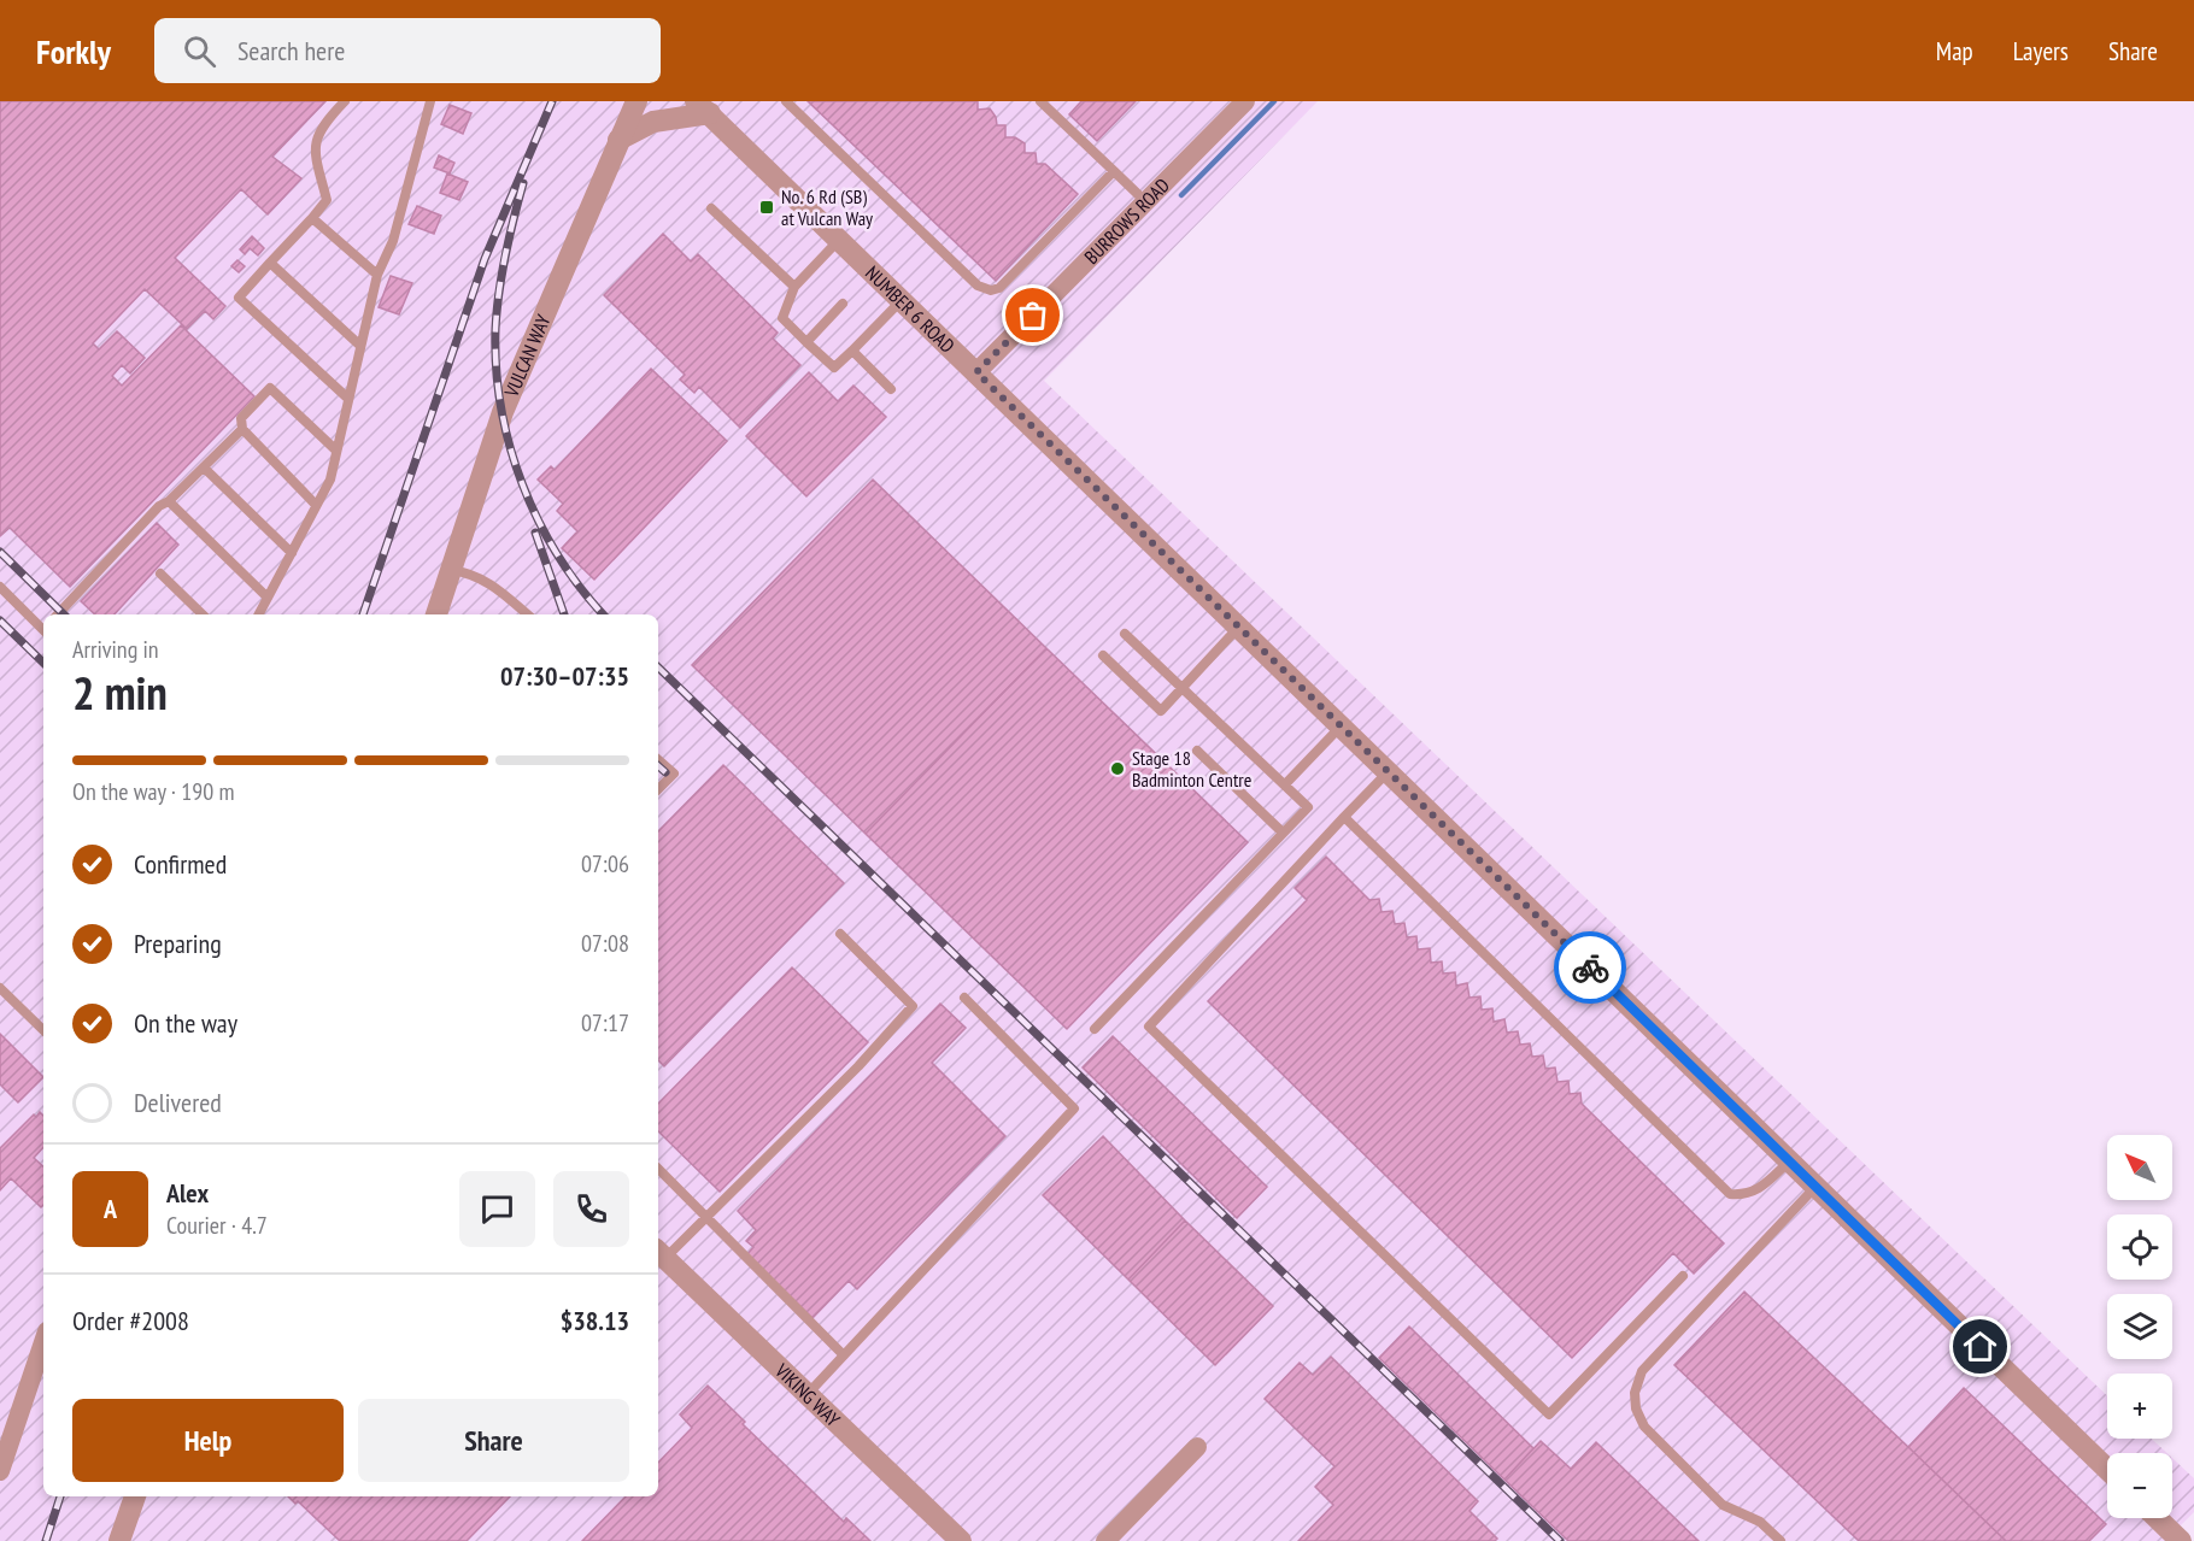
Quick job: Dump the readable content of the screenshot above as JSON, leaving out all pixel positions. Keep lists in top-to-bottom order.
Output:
{
  "streets": {
    "street": [
      "BURROWS ROAD",
      "NUMBER 6 ROAD",
      "VULCAN WAY",
      "VIKING WAY"
    ]
  },
  "crossings": [
    ["BURROWS ROAD", "NUMBER 6 ROAD"]
  ],
  "places": {
    "transit": ["No. 6 Rd (SB) at Vulcan Way"],
    "other": ["Stage 18 Badminton Centre"]
  },
  "north": "top left",
  "page": {
    "header": "Forkly",
    "search": "Search here",
    "nav": ["Map", "Layers", "Share"],
    "heading": ["2 min", "Arriving in", "07:30–07:35"],
    "panel": [
      "Alex",
      "Courier · 4.7",
      "Order #2008",
      "$38.13"
    ],
    "bar": "On the way · 190 m",
    "list": [
      ["Confirmed", "07:06"],
      ["Preparing", "07:08"],
      ["On the way", "07:17"],
      "Delivered"
    ],
    "map_buttons": ["+", "−"],
    "round": "A",
    "buttons": ["Help", "Share"]
  }
}
